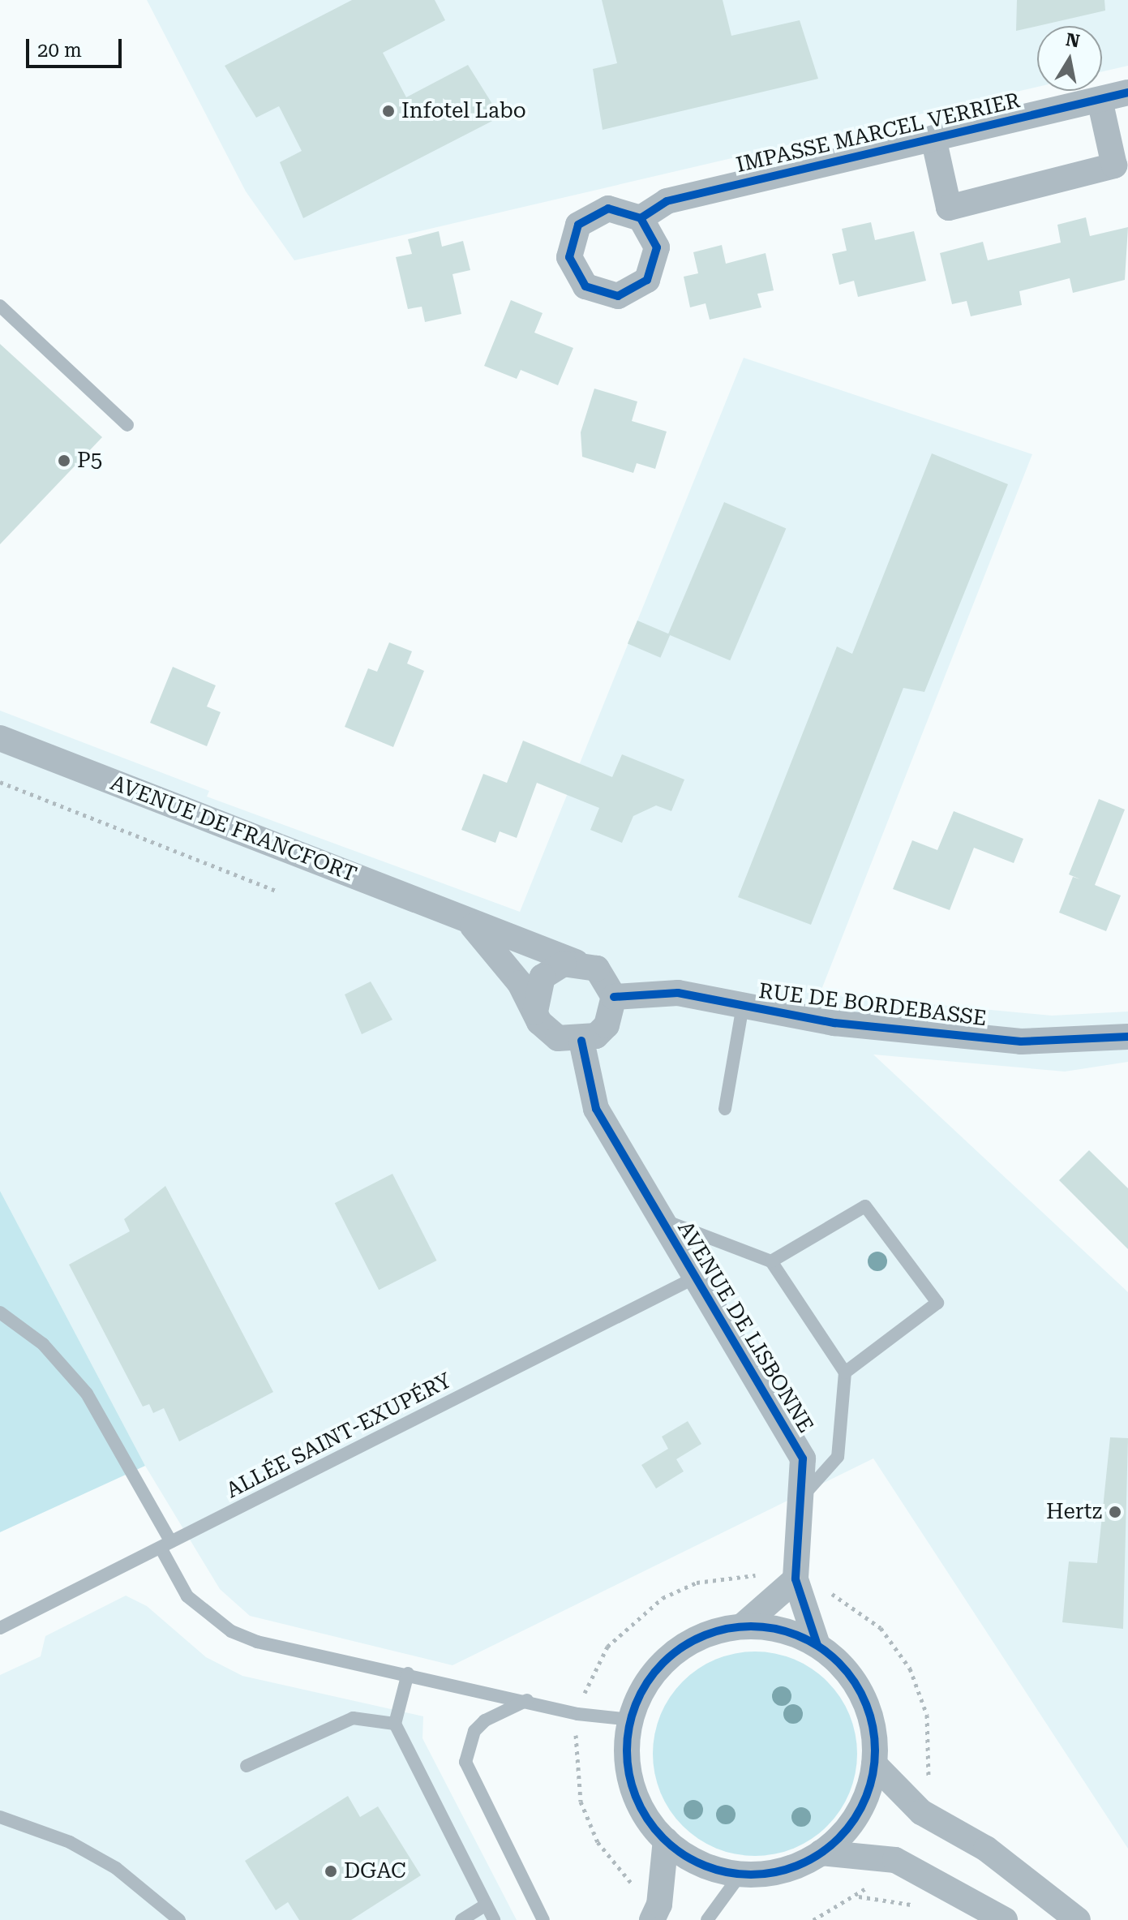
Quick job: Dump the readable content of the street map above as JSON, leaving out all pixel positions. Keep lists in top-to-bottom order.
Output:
{
  "streets": {
    "street": [
      "IMPASSE MARCEL VERRIER",
      "AVENUE DE FRANCFORT",
      "RUE DE BORDEBASSE",
      "AVENUE DE LISBONNE"
    ],
    "lane": ["ALLÉE SAINT-EXUPÉRY"]
  },
  "crossings": [
    ["AVENUE DE FRANCFORT", "RUE DE BORDEBASSE"],
    ["AVENUE DE FRANCFORT", "AVENUE DE LISBONNE"],
    ["RUE DE BORDEBASSE", "AVENUE DE LISBONNE"],
    ["AVENUE DE LISBONNE", "ALLÉE SAINT-EXUPÉRY"]
  ],
  "places": [
    "Infotel Labo",
    "P5",
    "Hertz",
    "DGAC"
  ],
  "scale_bar": "20 m",
  "north": "top"
}
